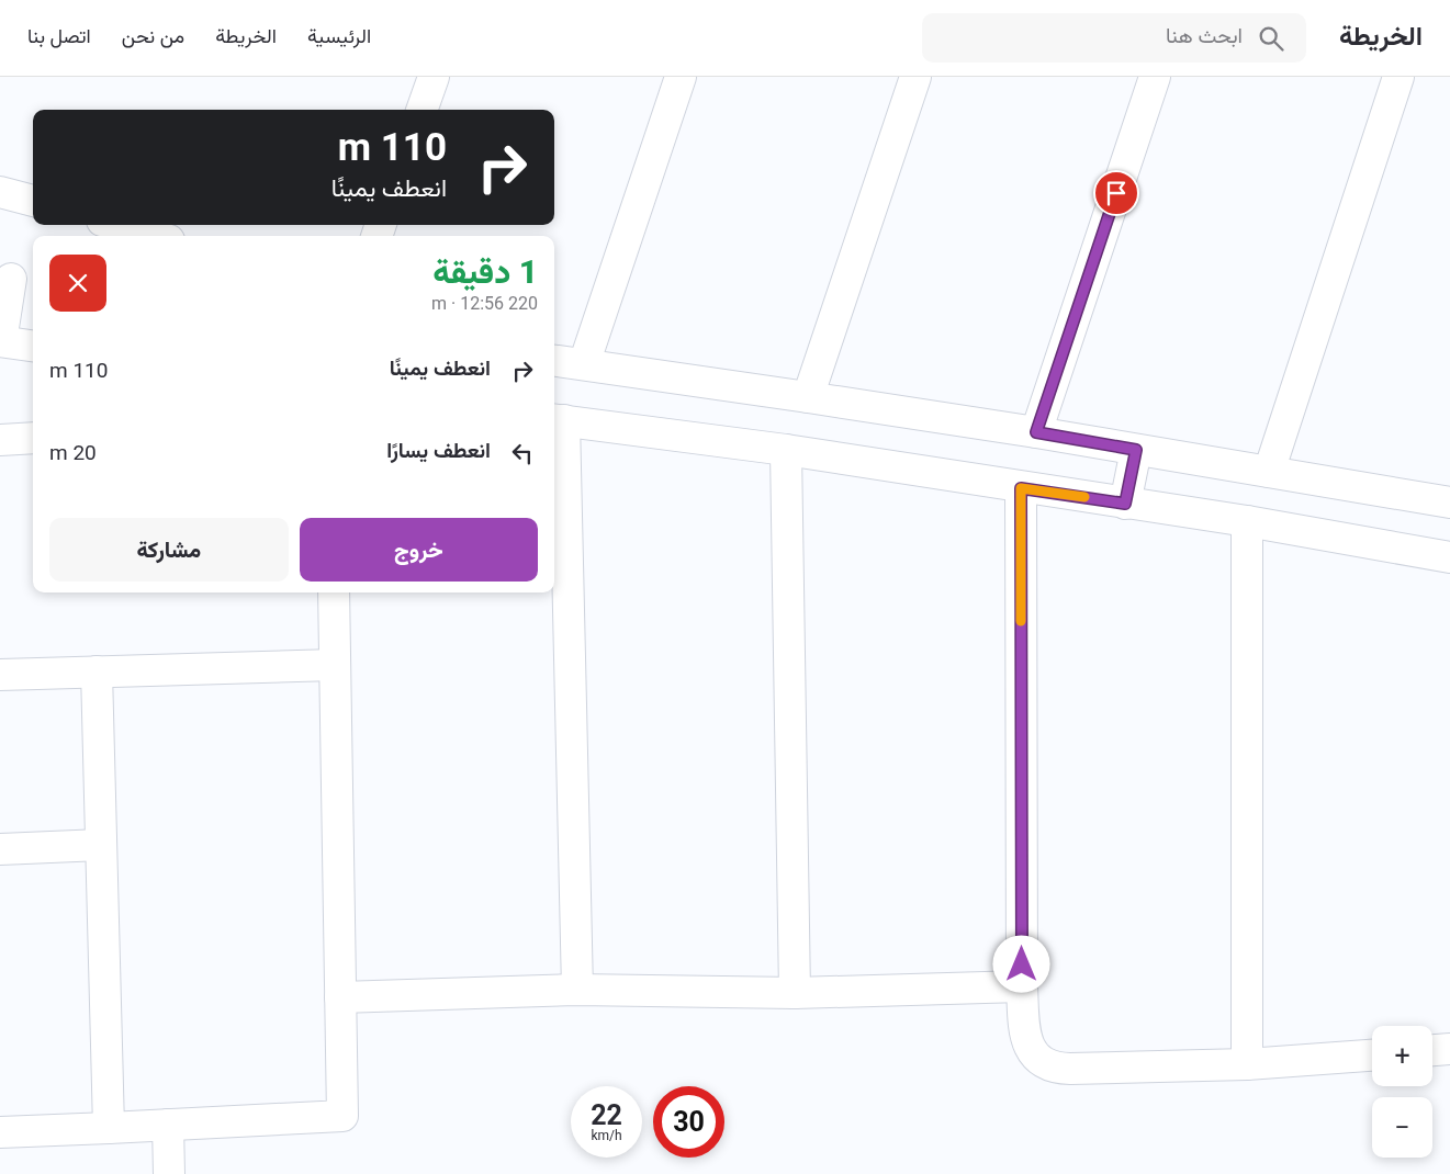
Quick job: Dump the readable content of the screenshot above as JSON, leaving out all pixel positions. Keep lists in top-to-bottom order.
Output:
{
  "page": {
    "header": "الخريطة",
    "search": "ابحث هنا",
    "nav": [
      "الرئيسية",
      "الخريطة",
      "من نحن",
      "اتصل بنا"
    ],
    "turn": ["110 m", "انعطف يمينًا"],
    "heading": ["1 دقيقة", "220 m · 12:56"],
    "list": [
      {
        "name": "انعطف يمينًا",
        "value": "110 m"
      },
      {
        "name": "انعطف يسارًا",
        "value": "20 m"
      }
    ],
    "buttons": ["خروج", "مشاركة"],
    "map_buttons": ["+", "−"],
    "speed": "22 km/h",
    "limit": "30"
  }
}
